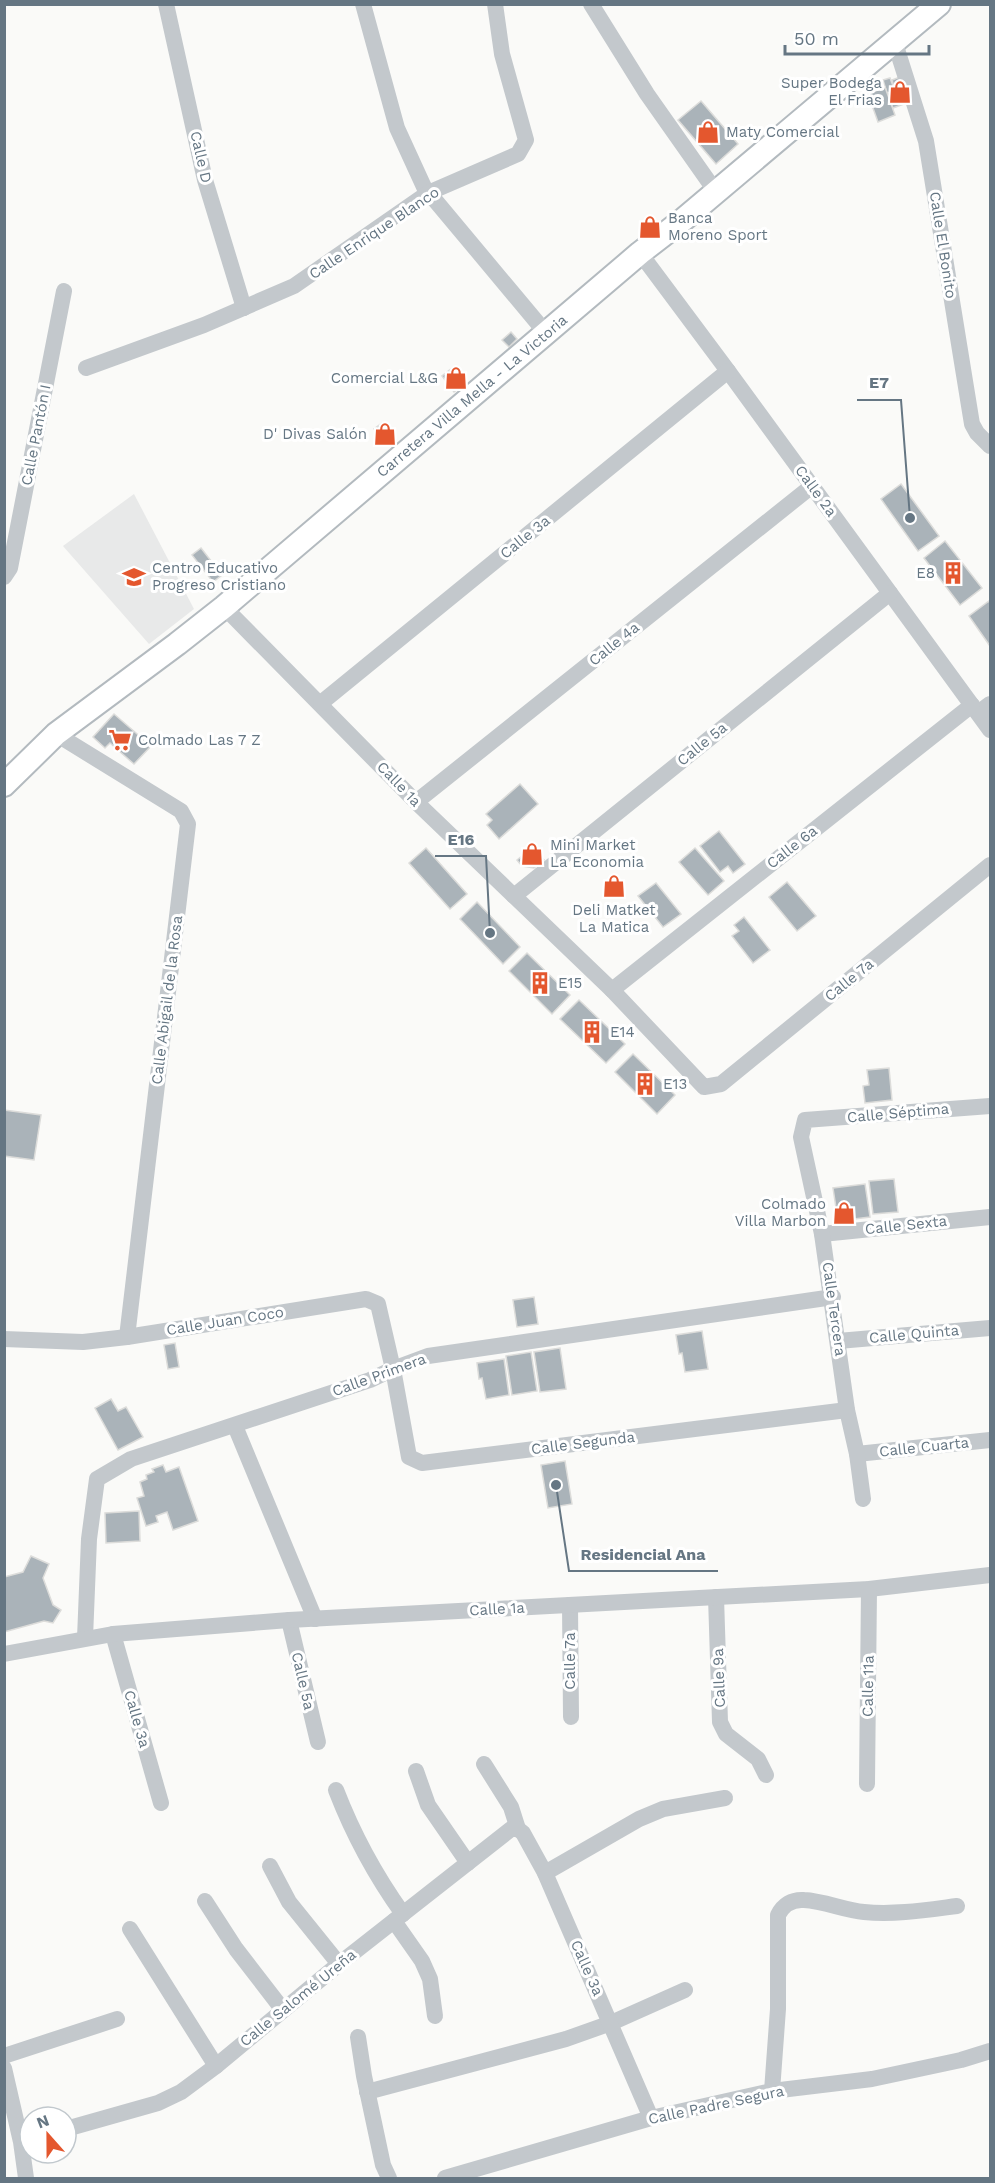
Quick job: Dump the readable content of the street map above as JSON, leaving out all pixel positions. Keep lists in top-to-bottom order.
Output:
{
  "streets": {
    "main road": ["Carretera Villa Mella - La Victoria"],
    "street": [
      "Calle D",
      "Calle Enrique Blanco",
      "Calle El Bonito",
      "Calle Pantón I",
      "Calle 2a",
      "Calle 3a",
      "Calle 4a",
      "Calle 5a",
      "Calle 1a",
      "Calle 6a",
      "Calle 7a",
      "Calle Abigail de la Rosa",
      "Calle Séptima",
      "Calle Sexta",
      "Calle Tercera",
      "Calle Juan Coco",
      "Calle Quinta",
      "Calle Primera",
      "Calle Segunda",
      "Calle Cuarta",
      "Calle 9a",
      "Calle 11a",
      "Calle Salomé Ureña",
      "Calle Padre Segura"
    ]
  },
  "crossings": [
    ["Calle D", "Calle Enrique Blanco"],
    ["Calle El Bonito", "Carretera Villa Mella - La Victoria"],
    ["Carretera Villa Mella - La Victoria", "Calle 2a"],
    ["Carretera Villa Mella - La Victoria", "Calle 1a"],
    ["Carretera Villa Mella - La Victoria", "Calle Abigail de la Rosa"],
    ["Calle 2a", "Calle 3a"],
    ["Calle 2a", "Calle 4a"],
    ["Calle 2a", "Calle 5a"],
    ["Calle 2a", "Calle 6a"],
    ["Calle 3a", "Calle 1a"],
    ["Calle 3a", "Calle Salomé Ureña"],
    ["Calle 3a", "Calle Padre Segura"],
    ["Calle 4a", "Calle 1a"],
    ["Calle 5a", "Calle 1a"],
    ["Calle 1a", "Calle 6a"],
    ["Calle 1a", "Calle 7a"],
    ["Calle 1a", "Calle Primera"],
    ["Calle 1a", "Calle 9a"],
    ["Calle 1a", "Calle 11a"],
    ["Calle Abigail de la Rosa", "Calle Juan Coco"],
    ["Calle Séptima", "Calle Tercera"],
    ["Calle Sexta", "Calle Tercera"],
    ["Calle Tercera", "Calle Quinta"],
    ["Calle Tercera", "Calle Primera"],
    ["Calle Tercera", "Calle Segunda"],
    ["Calle Tercera", "Calle Cuarta"],
    ["Calle Juan Coco", "Calle Primera"],
    ["Calle Juan Coco", "Calle Segunda"],
    ["Calle Primera", "Calle Segunda"]
  ],
  "places": {
    "shop": [
      "Super Bodega El Frias",
      "Maty Comercial",
      "Banca Moreno Sport",
      "Comercial L&G",
      "D' Divas Salón",
      "Mini Market La Economia",
      "Deli Matket La Matica",
      "Colmado Villa Marbon"
    ],
    "other": ["E7", "E16", "Residencial Ana"],
    "building": [
      "E8",
      "E15",
      "E14",
      "E13"
    ],
    "school or university": ["Centro Educativo Progreso Cristiano"],
    "supermarket": ["Colmado Las 7 Z"]
  },
  "scale_bar": "50 m",
  "north": "top"
}
